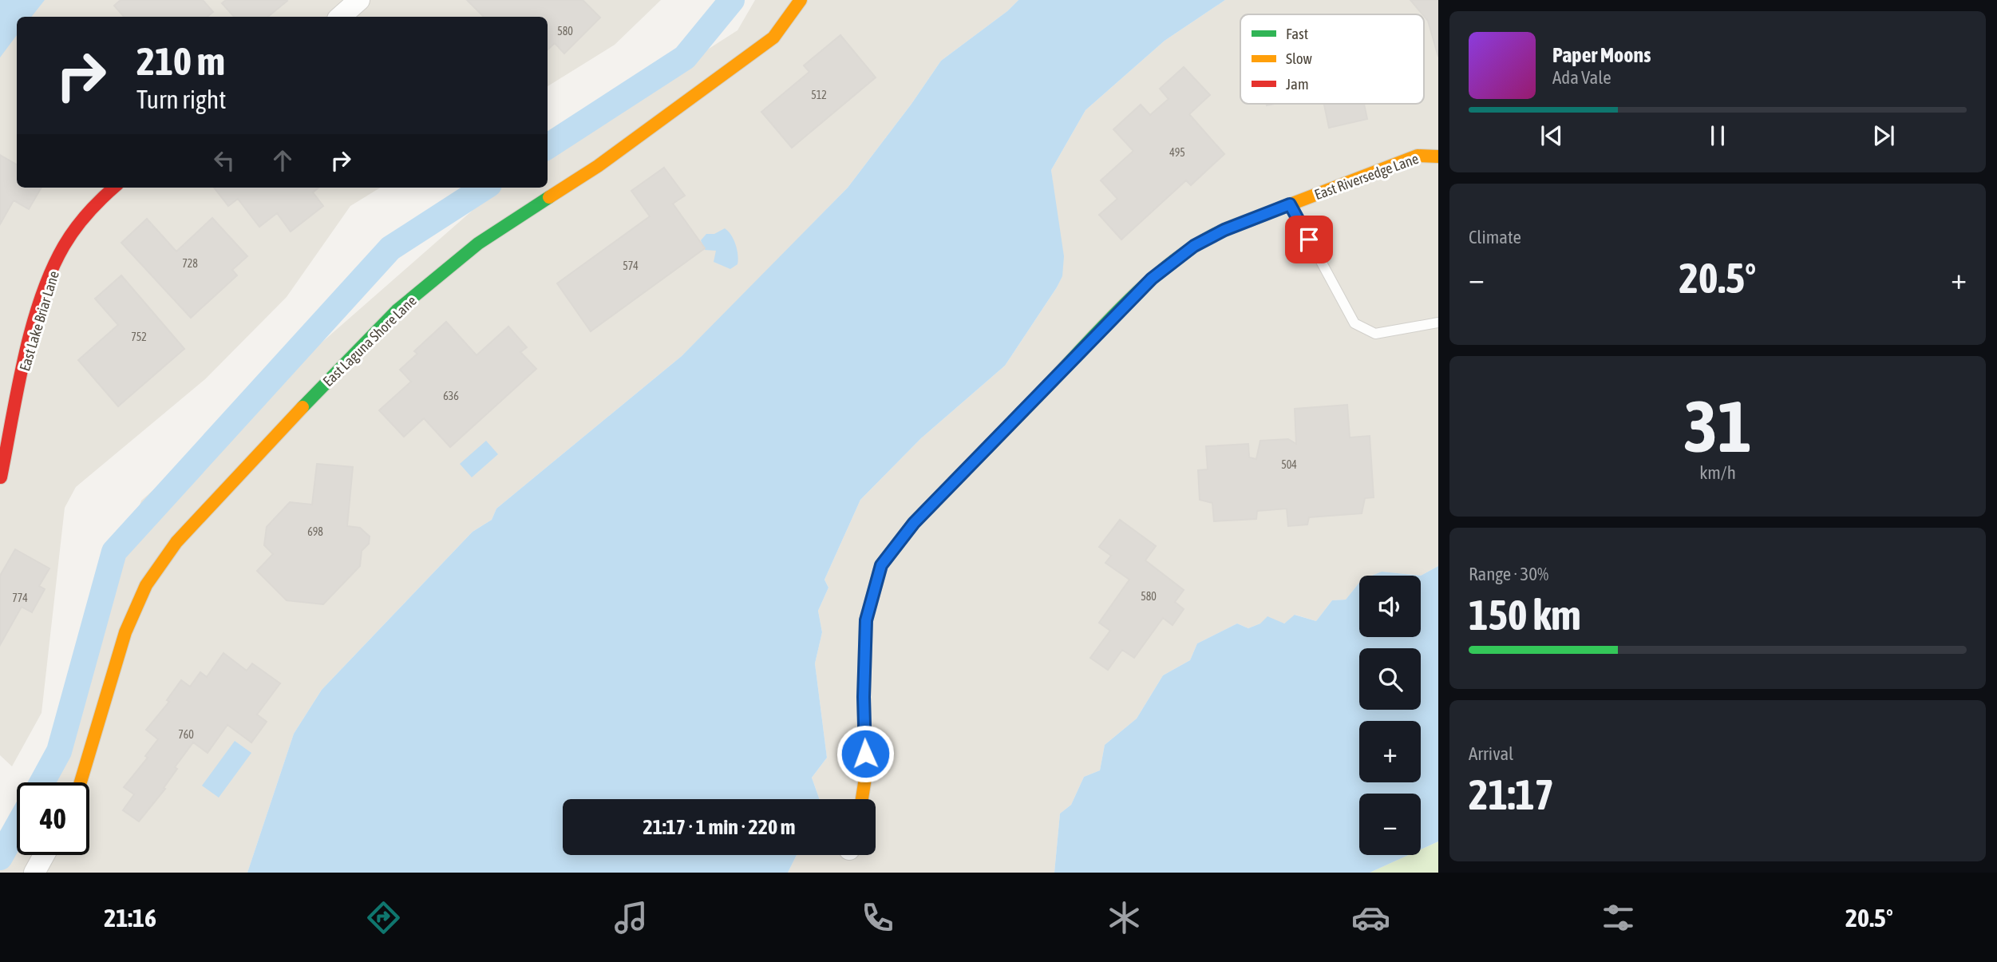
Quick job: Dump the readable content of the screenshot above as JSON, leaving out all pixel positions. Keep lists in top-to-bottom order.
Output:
{
  "streets": {
    "street": ["East Riversedge Lane", "East Lake Briar Lane", "East Laguna Shore Lane"]
  },
  "house_numbers": [
    "580",
    "512",
    "495",
    "728",
    "574",
    "752",
    "636",
    "504",
    "698",
    "580",
    "774",
    "760"
  ],
  "legend": ["Fast", "Slow", "Jam"],
  "page": {
    "turn": ["210 m", "Turn right"],
    "song": ["Paper Moons", "Ada Vale"],
    "tile": [
      "Climate",
      ["31", "km/h"],
      ["Range · 30%", "150 km"],
      ["Arrival", "21:17"]
    ],
    "heat": ["−", "20.5°", "+"],
    "map_buttons": ["+", "−"],
    "limit": "40",
    "trip": "21:17 · 1 min · 220 m",
    "tabs": ["21:16", "20.5°"]
  }
}
